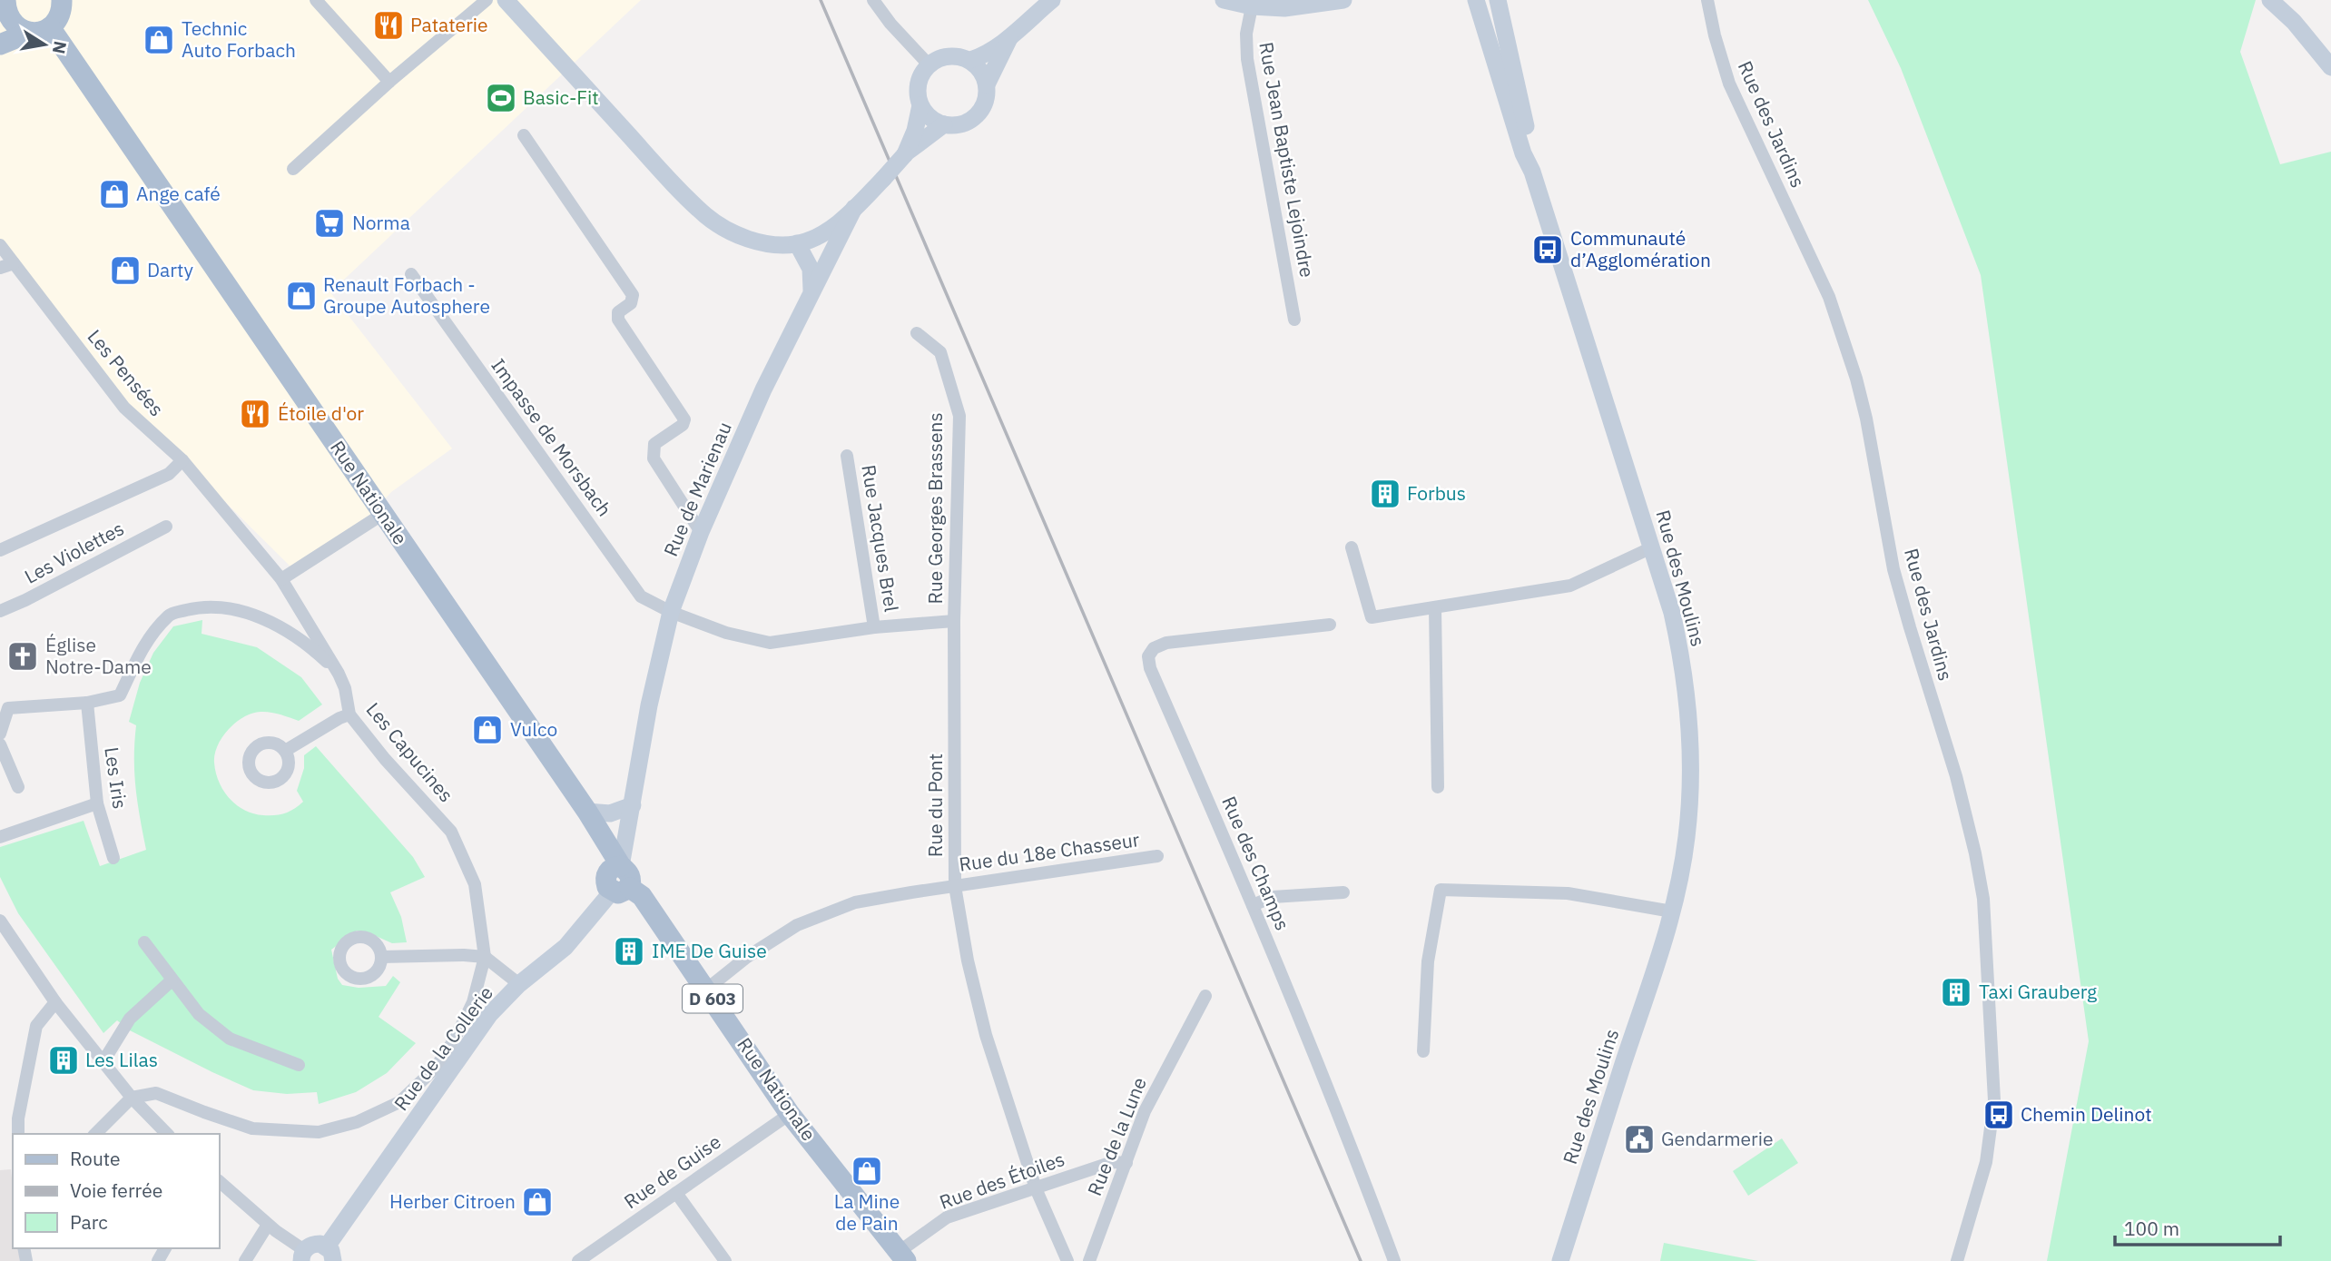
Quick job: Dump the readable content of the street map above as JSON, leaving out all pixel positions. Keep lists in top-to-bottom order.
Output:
{
  "streets": {
    "main road": [
      "Rue de Marienau",
      "Rue Nationale",
      "Rue des Moulins",
      "D 603",
      "Rue de la Collerie"
    ],
    "street": [
      "Rue des Jardins",
      "Rue Jean Baptiste Lejoindre",
      "Les Pensées",
      "Impasse de Morsbach",
      "Rue Georges Brassens",
      "Rue Jacques Brel",
      "Les Violettes",
      "Les Capucines",
      "Les Iris",
      "Rue du Pont",
      "Rue du 18e Chasseur",
      "Rue des Champs",
      "Rue de la Lune",
      "Rue de Guise",
      "Rue des Étoiles"
    ]
  },
  "crossings": [
    ["Les Pensées", "Les Capucines"],
    ["Impasse de Morsbach", "Rue de Marienau"],
    ["Rue de Marienau", "Rue Nationale"],
    ["Rue de Marienau", "Rue de la Collerie"],
    ["Rue Nationale", "Rue du 18e Chasseur"],
    ["Rue Nationale", "Rue de la Collerie"],
    ["Rue Nationale", "Rue de Guise"],
    ["Rue Nationale", "Rue des Étoiles"],
    ["Rue Georges Brassens", "Rue du Pont"],
    ["Rue du Pont", "Rue du 18e Chasseur"],
    ["Rue du Pont", "Rue des Étoiles"],
    ["Rue de la Lune", "Rue des Étoiles"]
  ],
  "places": {
    "restaurant": ["Pataterie", "Étoile d'or"],
    "shop": [
      "Technic Auto Forbach",
      "Ange café",
      "Darty",
      "Renault Forbach - Groupe Autosphere",
      "Vulco",
      "La Mine de Pain",
      "Herber Citroen"
    ],
    "sports": ["Basic-Fit"],
    "supermarket": ["Norma"],
    "bus stop": ["Communauté d’Agglomération", "Chemin Delinot"],
    "building": [
      "Forbus",
      "IME De Guise",
      "Taxi Grauberg",
      "Les Lilas"
    ],
    "church": ["Église Notre-Dame"],
    "public building": ["Gendarmerie"]
  },
  "legend": ["Route", "Voie ferrée", "Parc"],
  "scale_bar": "100 m",
  "north": "right"
}
